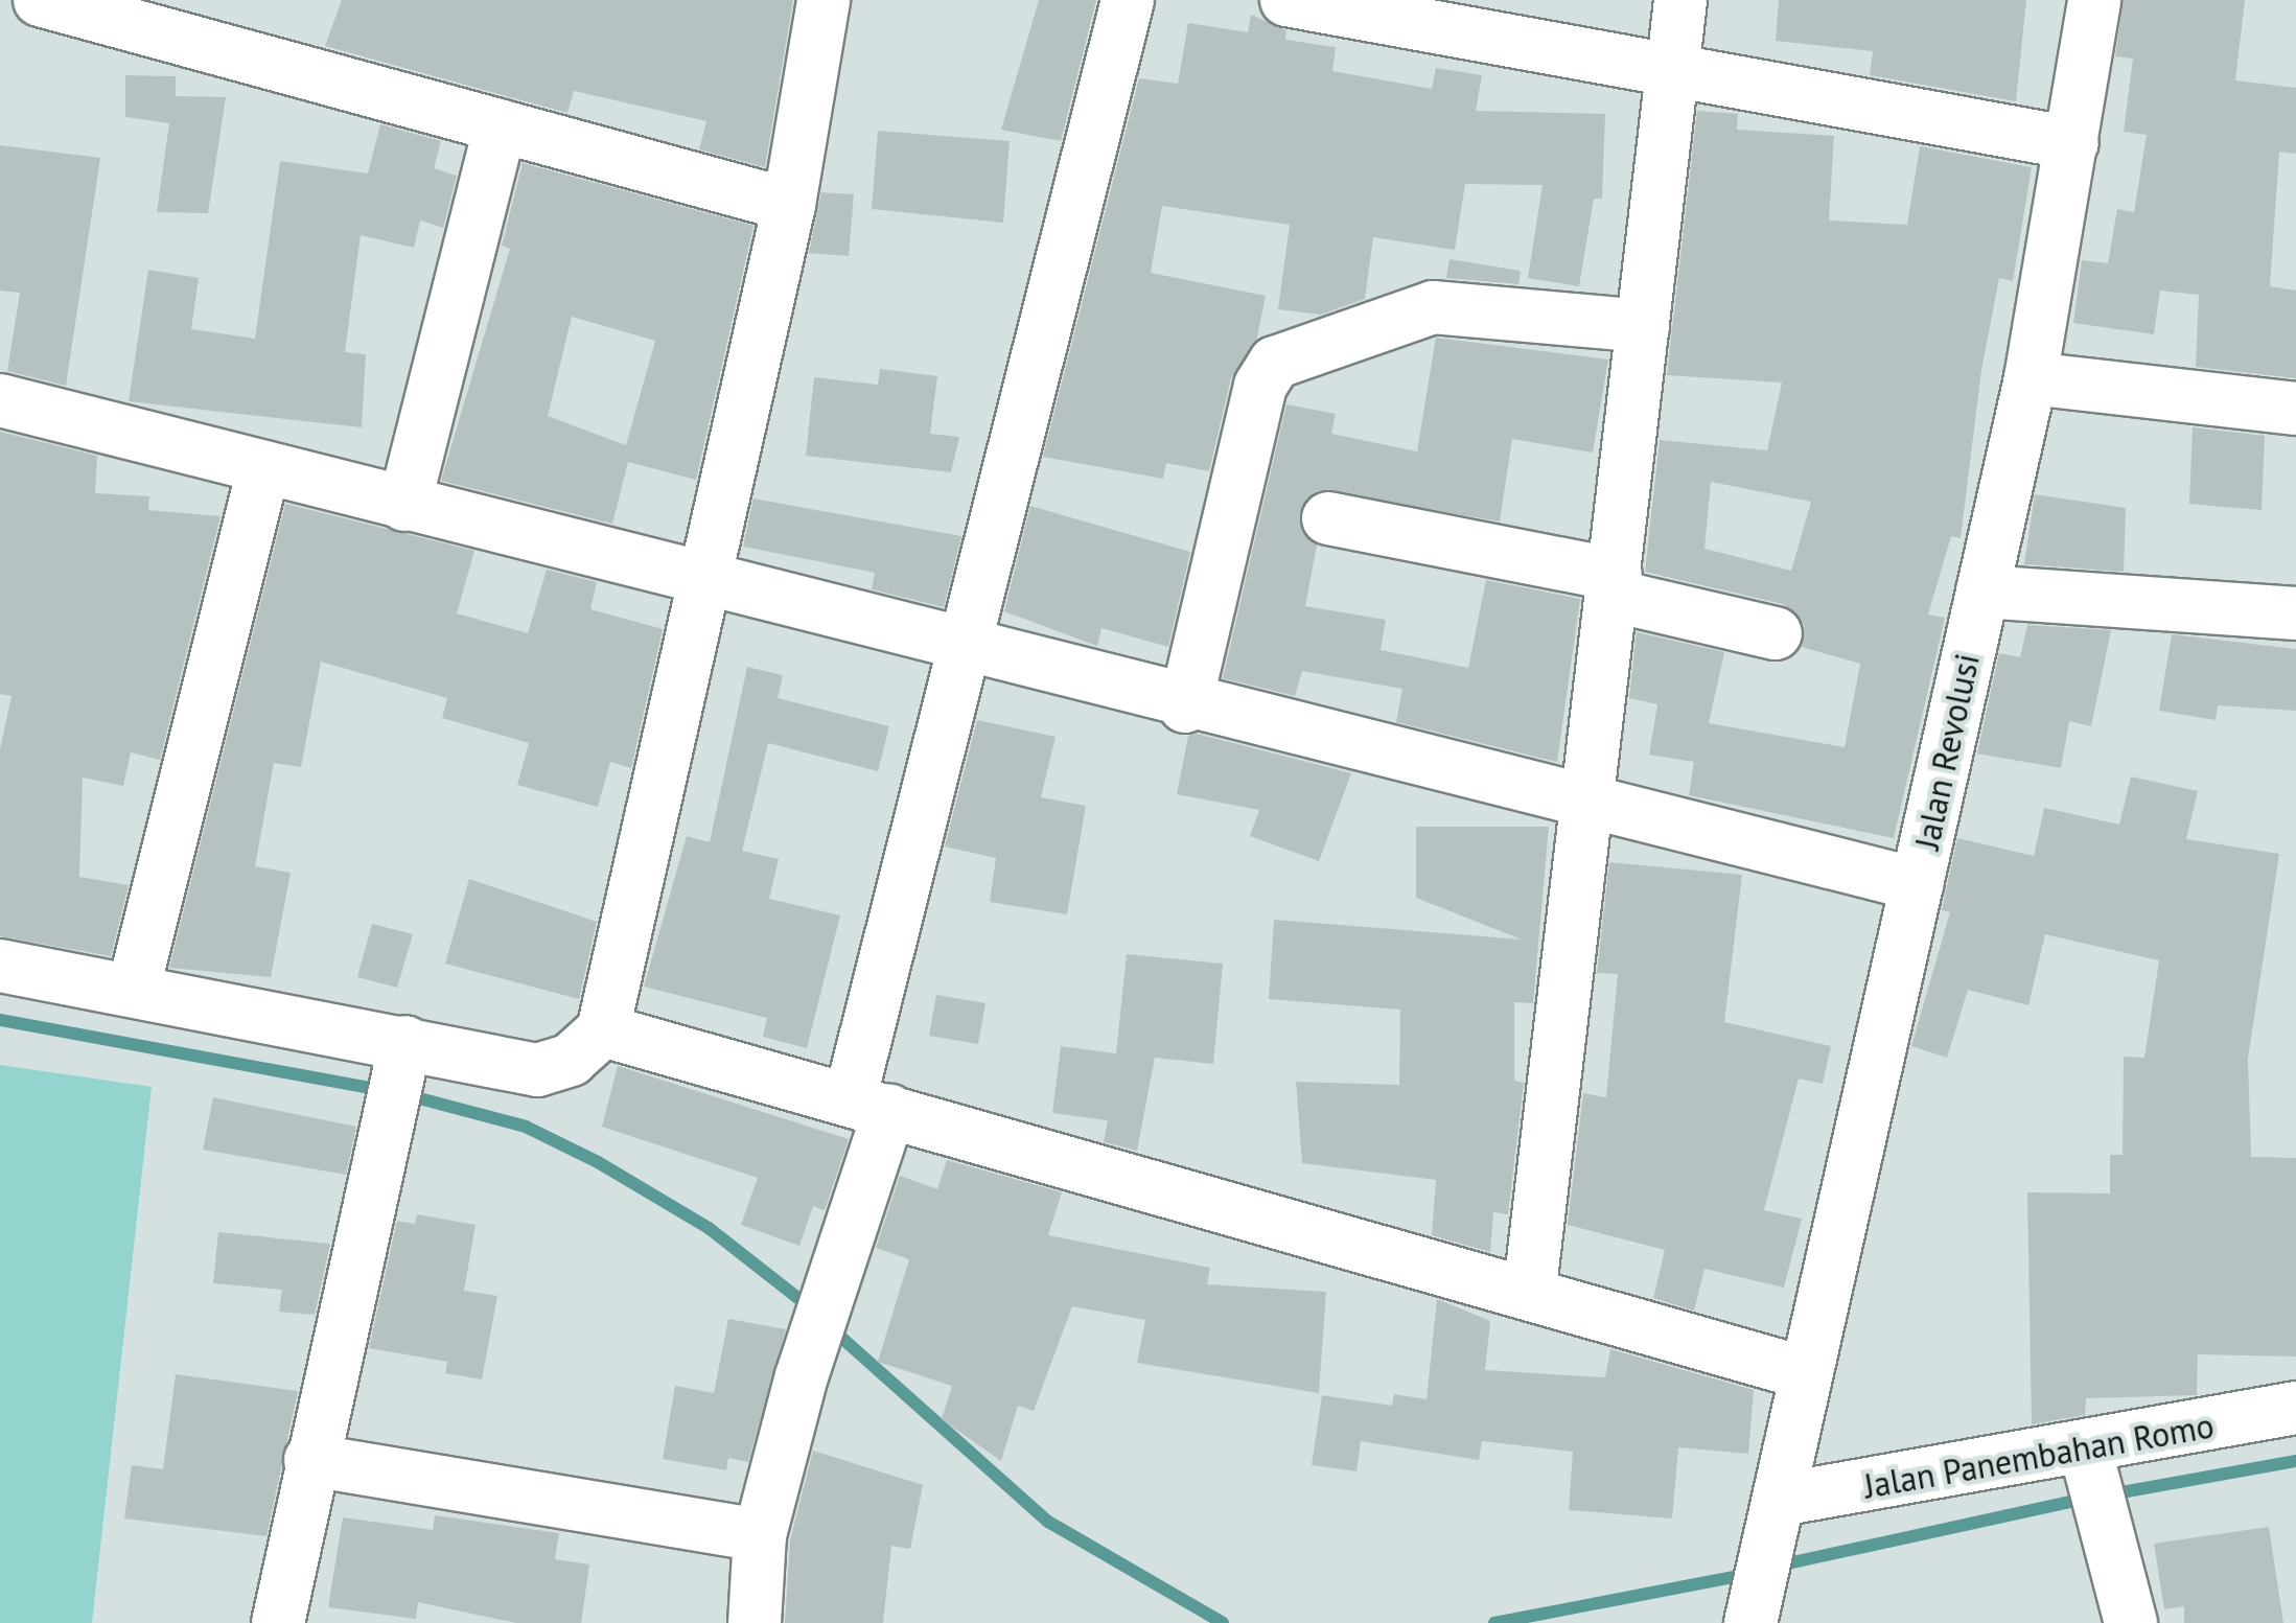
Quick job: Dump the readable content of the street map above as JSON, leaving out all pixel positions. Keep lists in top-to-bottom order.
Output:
{
  "streets": {
    "street": ["Jalan Revolusi", "Jalan Panembahan Romo"]
  },
  "crossings": [
    ["Jalan Revolusi", "Jalan Panembahan Romo"]
  ]
}
